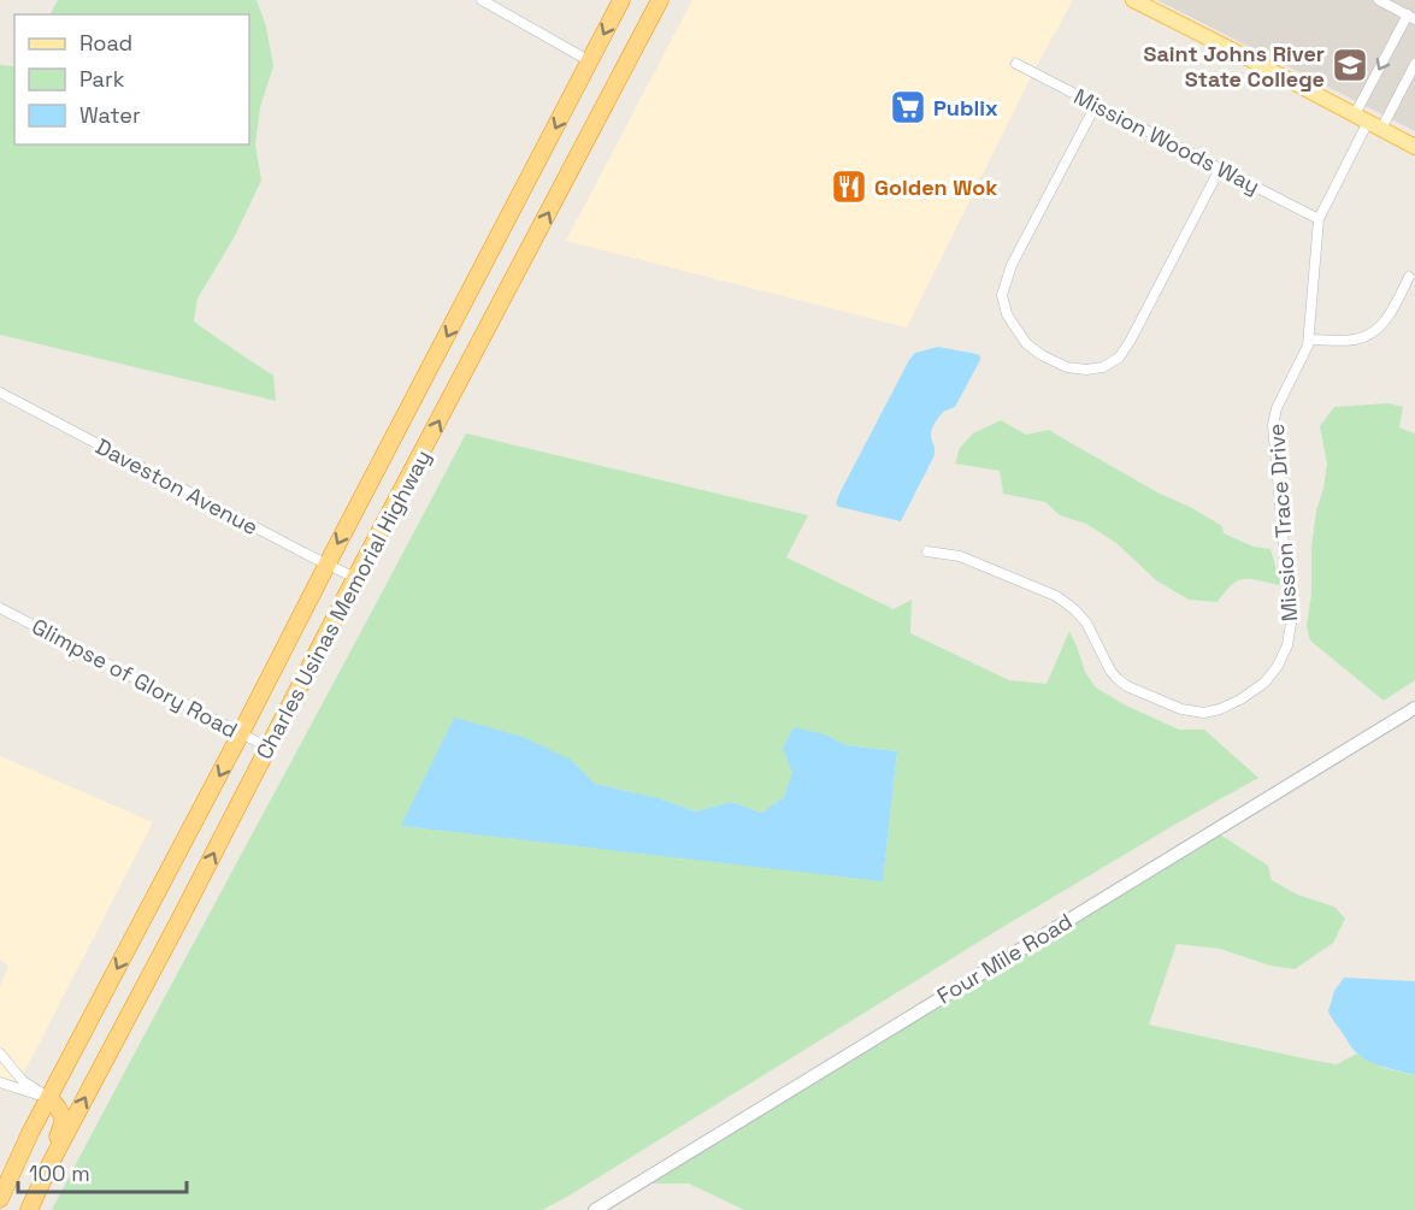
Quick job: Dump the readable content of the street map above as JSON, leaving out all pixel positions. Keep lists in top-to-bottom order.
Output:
{
  "streets": {
    "highway": ["Charles Usinas Memorial Highway"],
    "main road": ["Four Mile Road"],
    "street": [
      "Mission Woods Way",
      "Daveston Avenue",
      "Mission Trace Drive",
      "Glimpse of Glory Road"
    ]
  },
  "crossings": [
    ["Mission Woods Way", "Mission Trace Drive"],
    ["Daveston Avenue", "Charles Usinas Memorial Highway"],
    ["Charles Usinas Memorial Highway", "Glimpse of Glory Road"]
  ],
  "places": {
    "school or university": ["Saint Johns River State College"],
    "supermarket": ["Publix"],
    "restaurant": ["Golden Wok"]
  },
  "legend": ["Road", "Park", "Water"],
  "scale_bar": "100 m"
}
